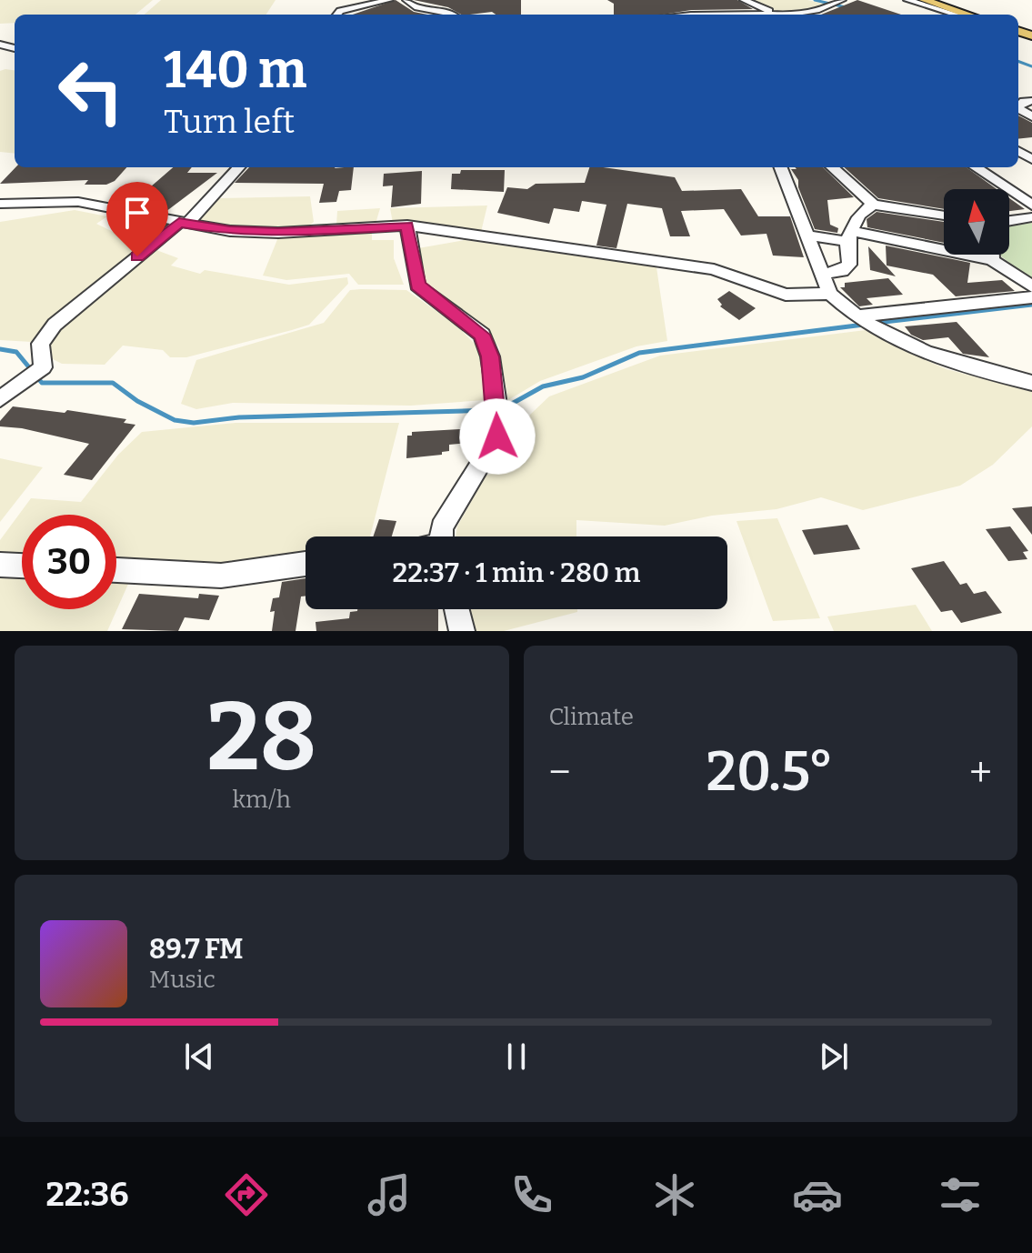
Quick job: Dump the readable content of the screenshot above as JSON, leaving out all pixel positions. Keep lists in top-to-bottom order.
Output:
{
  "north": "top",
  "page": {
    "turn": ["140 m", "Turn left"],
    "limit": "30",
    "trip": "22:37 · 1 min · 280 m",
    "tile": [
      ["28", "km/h"],
      "Climate"
    ],
    "heat": ["−", "20.5°", "+"],
    "song": ["89.7 FM", "Music"],
    "tabs": "22:36"
  }
}
